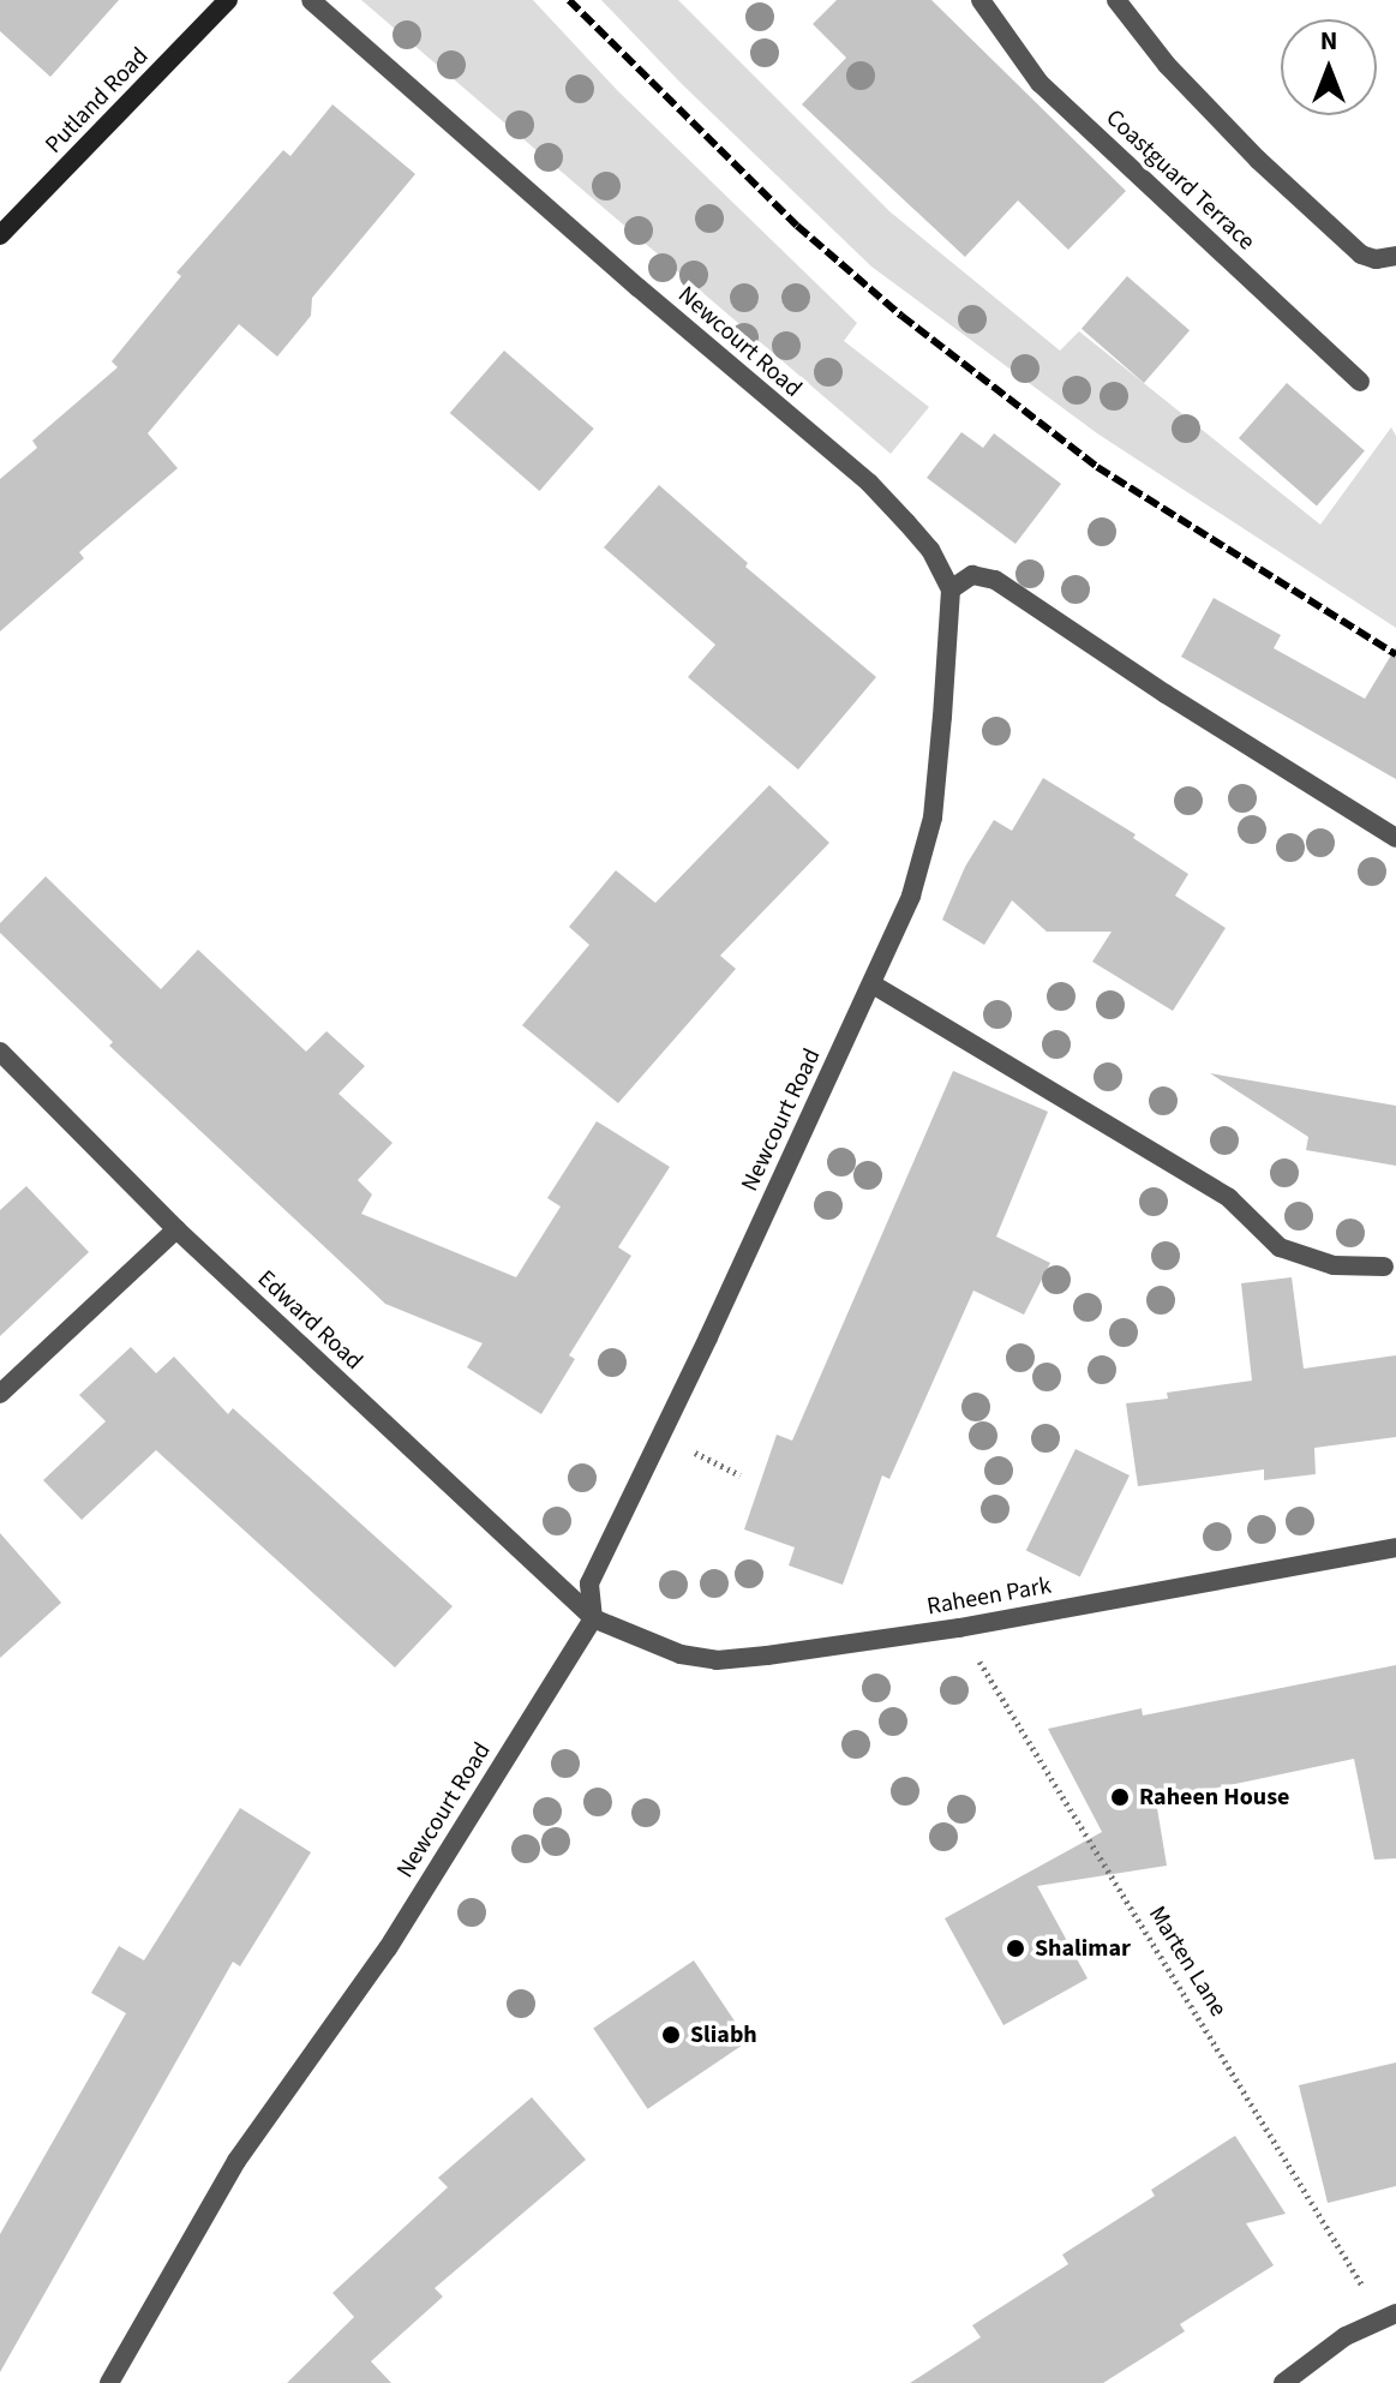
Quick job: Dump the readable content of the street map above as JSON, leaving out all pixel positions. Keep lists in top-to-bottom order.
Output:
{
  "streets": {
    "main road": ["Putland Road"],
    "street": [
      "Coastguard Terrace",
      "Newcourt Road",
      "Edward Road",
      "Raheen Park"
    ],
    "path": ["Marten Lane"]
  },
  "crossings": [
    ["Newcourt Road", "Edward Road"],
    ["Newcourt Road", "Raheen Park"],
    ["Edward Road", "Raheen Park"],
    ["Raheen Park", "Marten Lane"]
  ],
  "places": ["Raheen House", "Shalimar", "Sliabh"],
  "north": "top"
}
